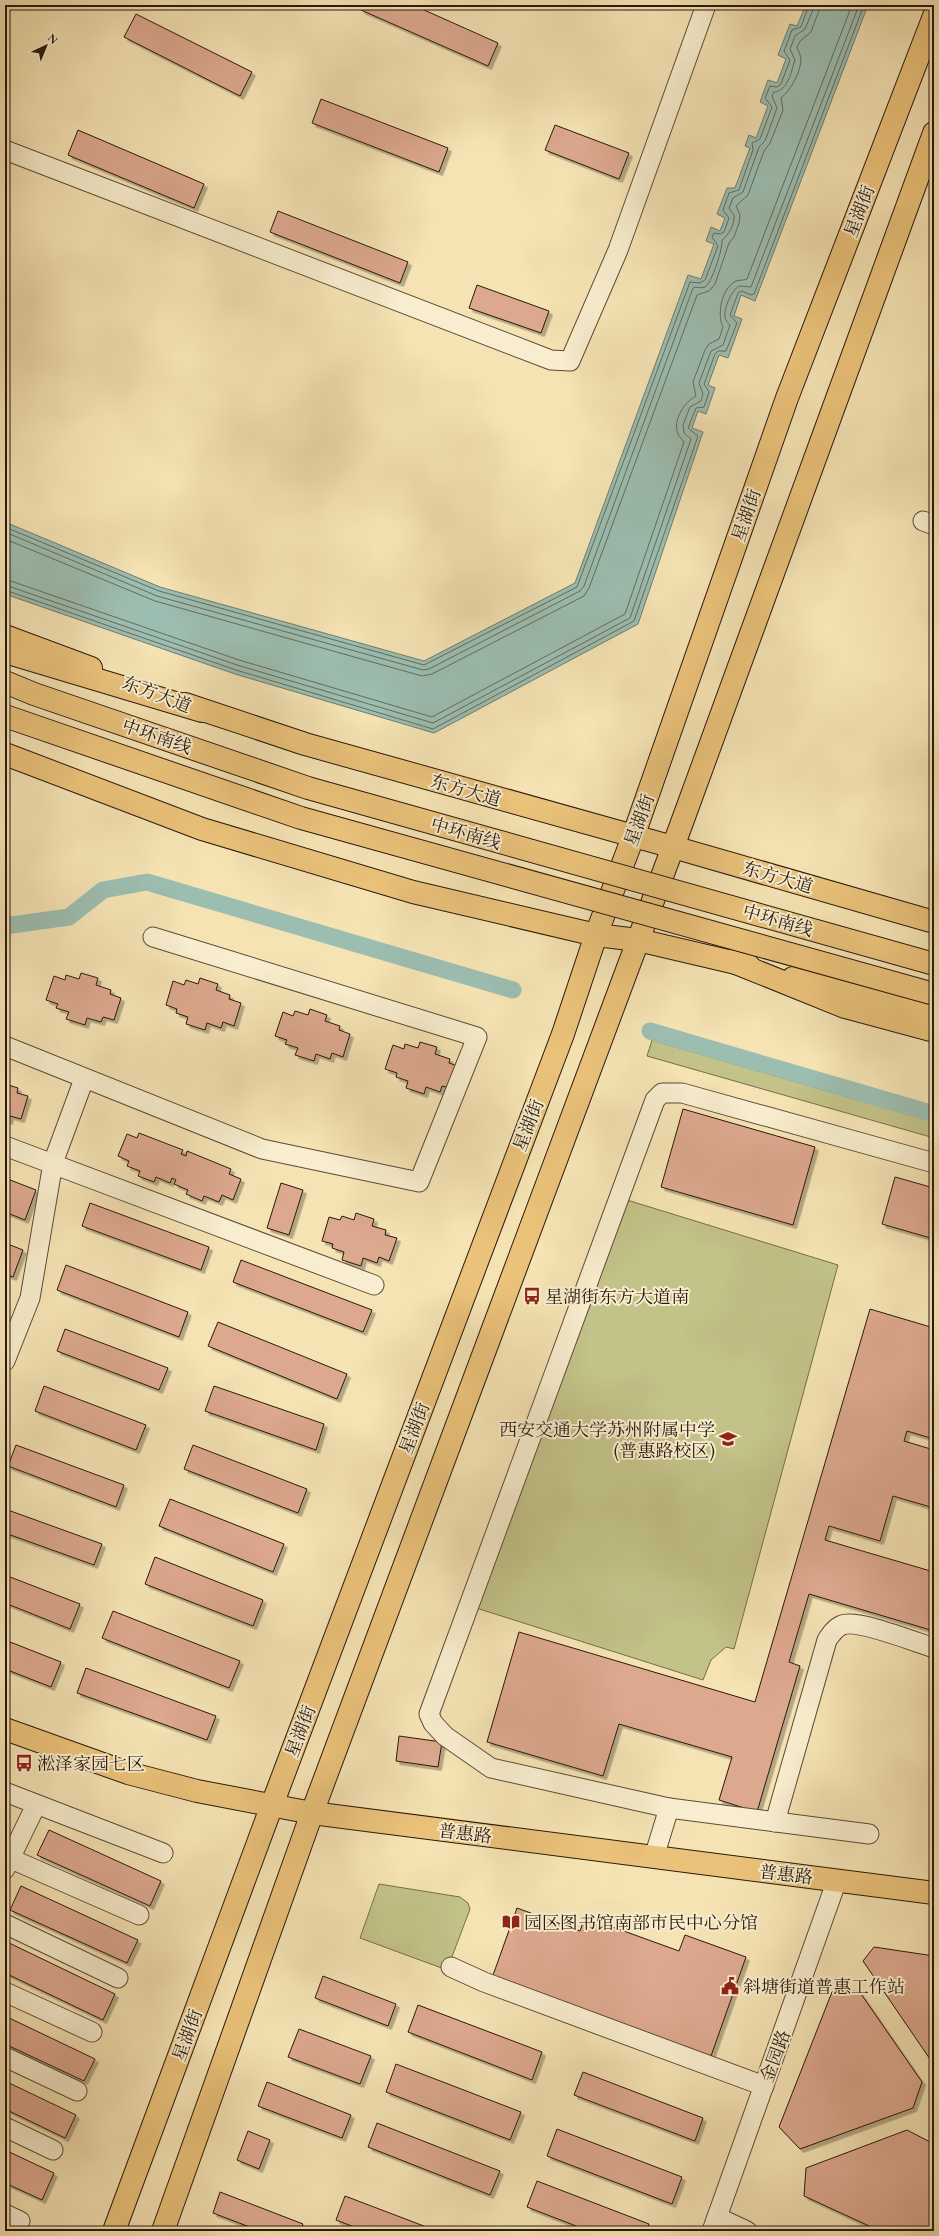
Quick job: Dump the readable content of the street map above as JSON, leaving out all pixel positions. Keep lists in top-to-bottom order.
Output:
{
  "streets": {
    "main road": [
      "星湖街",
      "东方大道",
      "中环南线",
      "普惠路"
    ],
    "street": ["金园路"]
  },
  "crossings": [
    ["星湖街", "东方大道"],
    ["星湖街", "普惠路"],
    ["普惠路", "金园路"]
  ],
  "places": {
    "bus stop": ["星湖街东方大道南", "淞泽家园七区"],
    "school or university": ["西安交通大学苏州附属中学 (普惠路校区)"],
    "library": ["园区图书馆南部市民中心分馆"],
    "public building": ["斜塘街道普惠工作站"]
  },
  "north": "top right"
}
